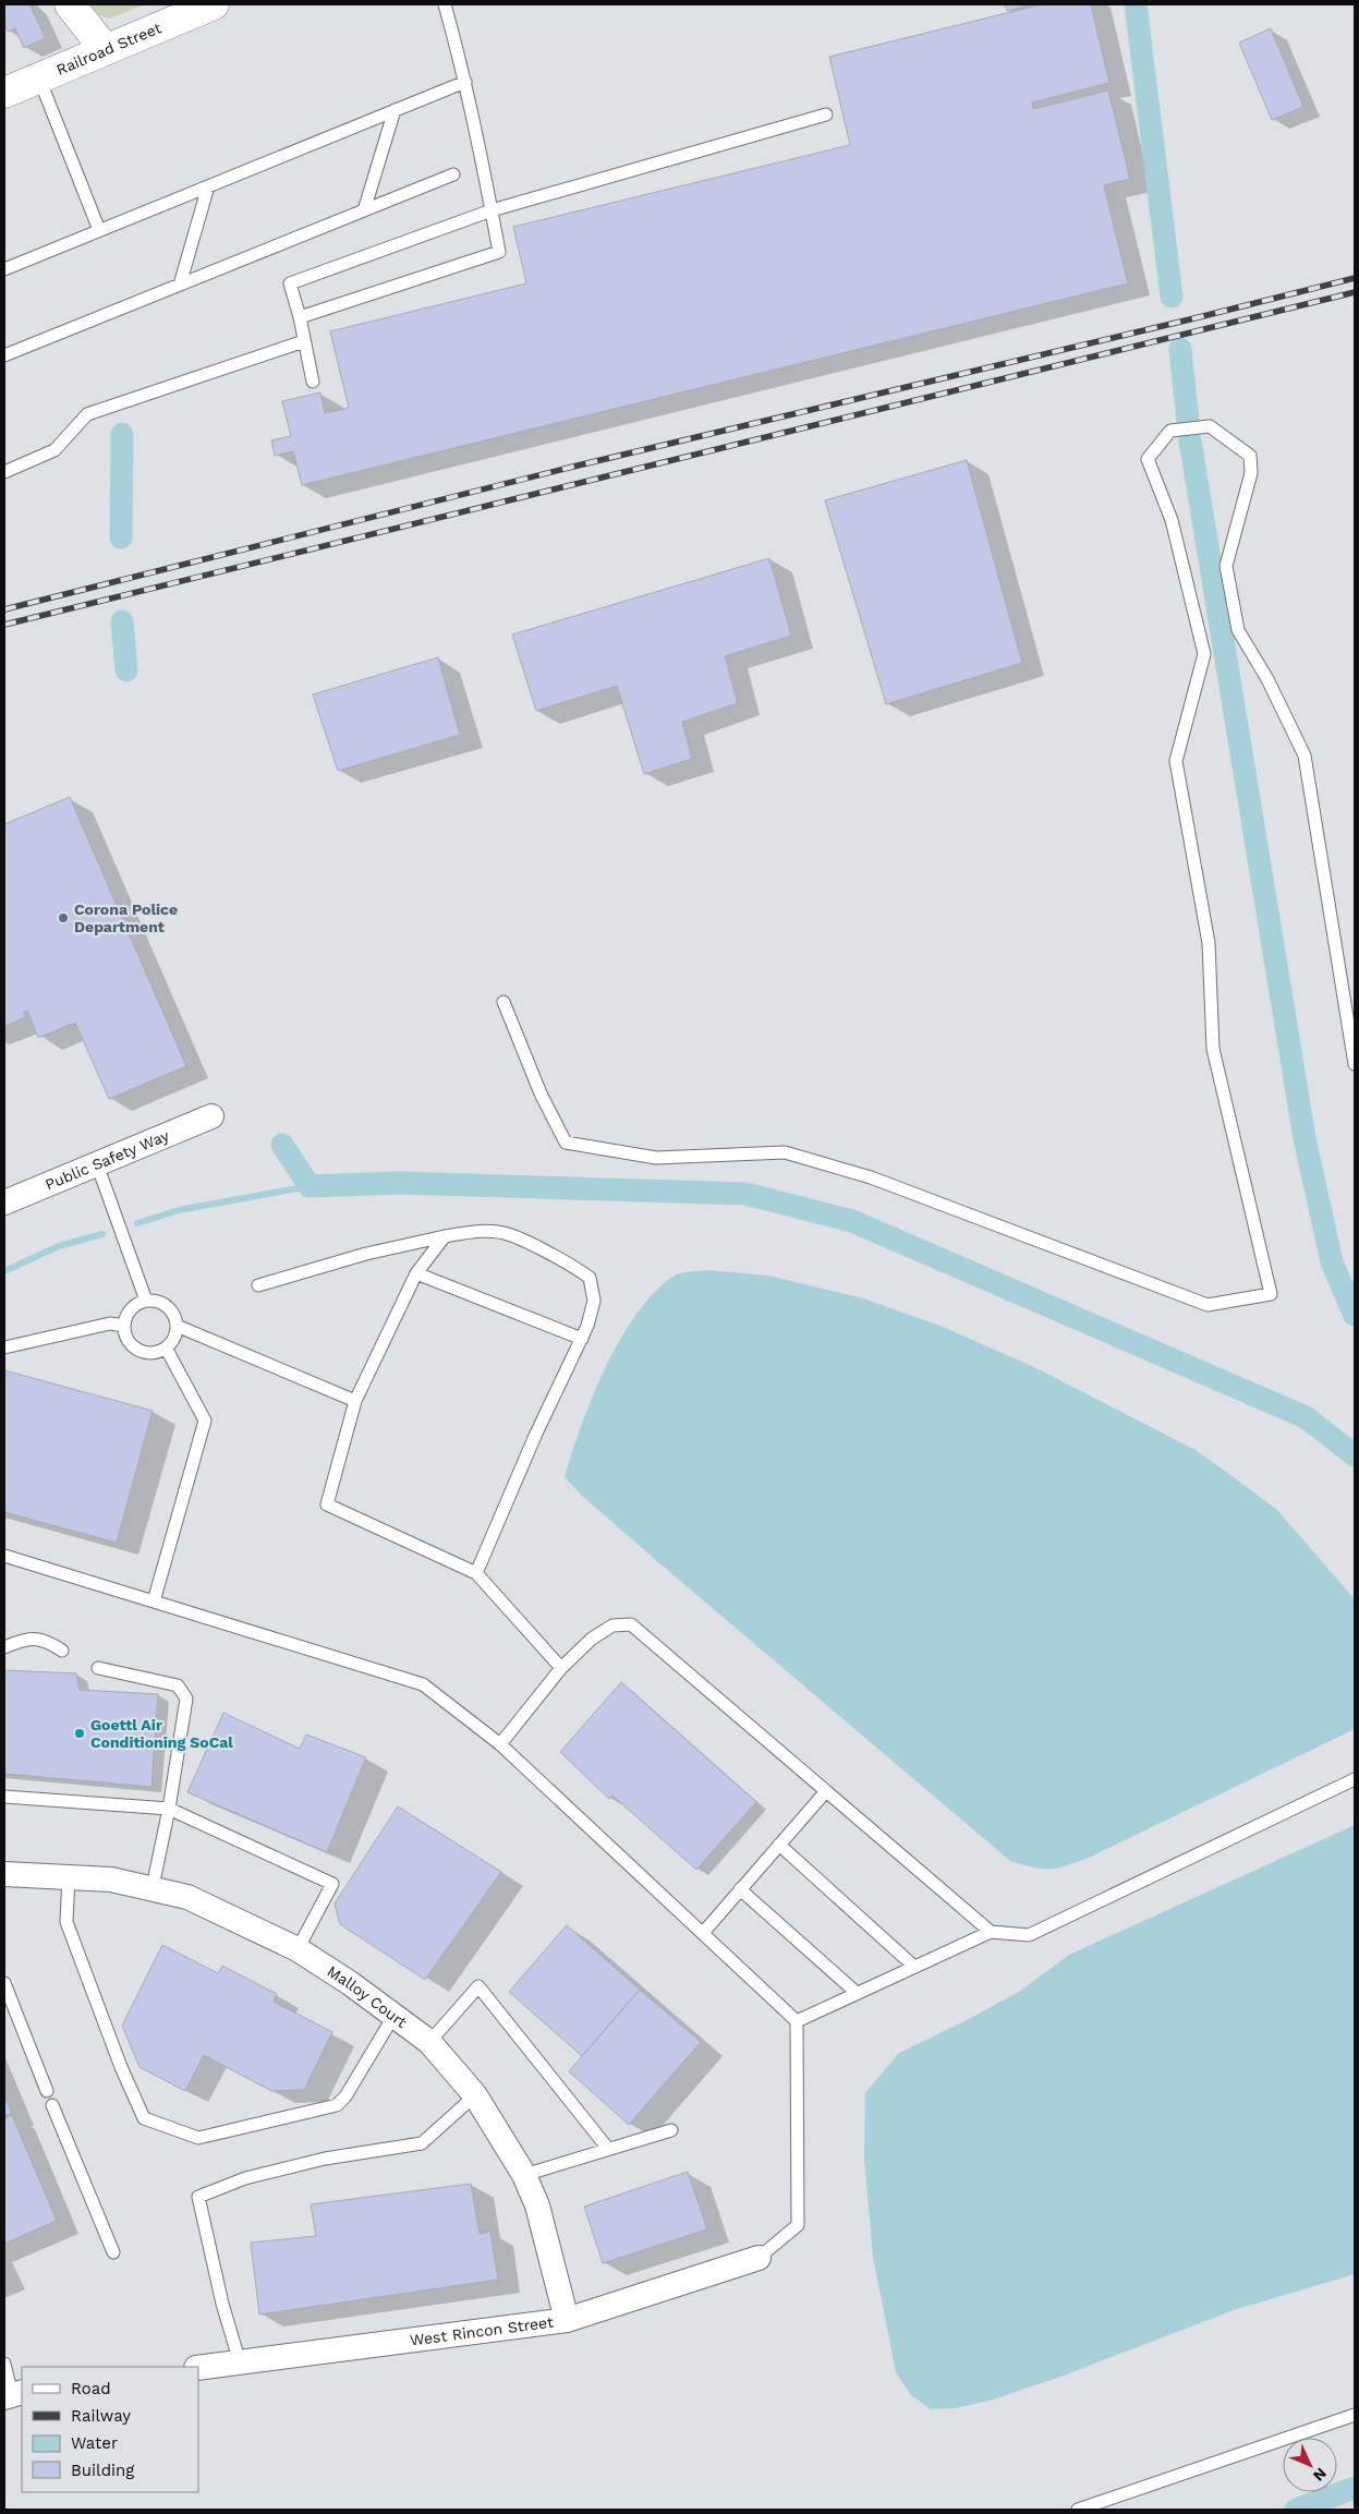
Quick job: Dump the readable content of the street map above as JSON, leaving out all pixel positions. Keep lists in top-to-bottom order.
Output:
{
  "streets": {
    "main road": ["Railroad Street"],
    "street": ["Public Safety Way", "Malloy Court", "West Rincon Street"]
  },
  "crossings": [
    ["Malloy Court", "West Rincon Street"]
  ],
  "places": ["Corona Police Department", "Goettl Air Conditioning SoCal"],
  "legend": [
    "Road",
    "Railway",
    "Water",
    "Building"
  ],
  "north": "bottom right"
}
